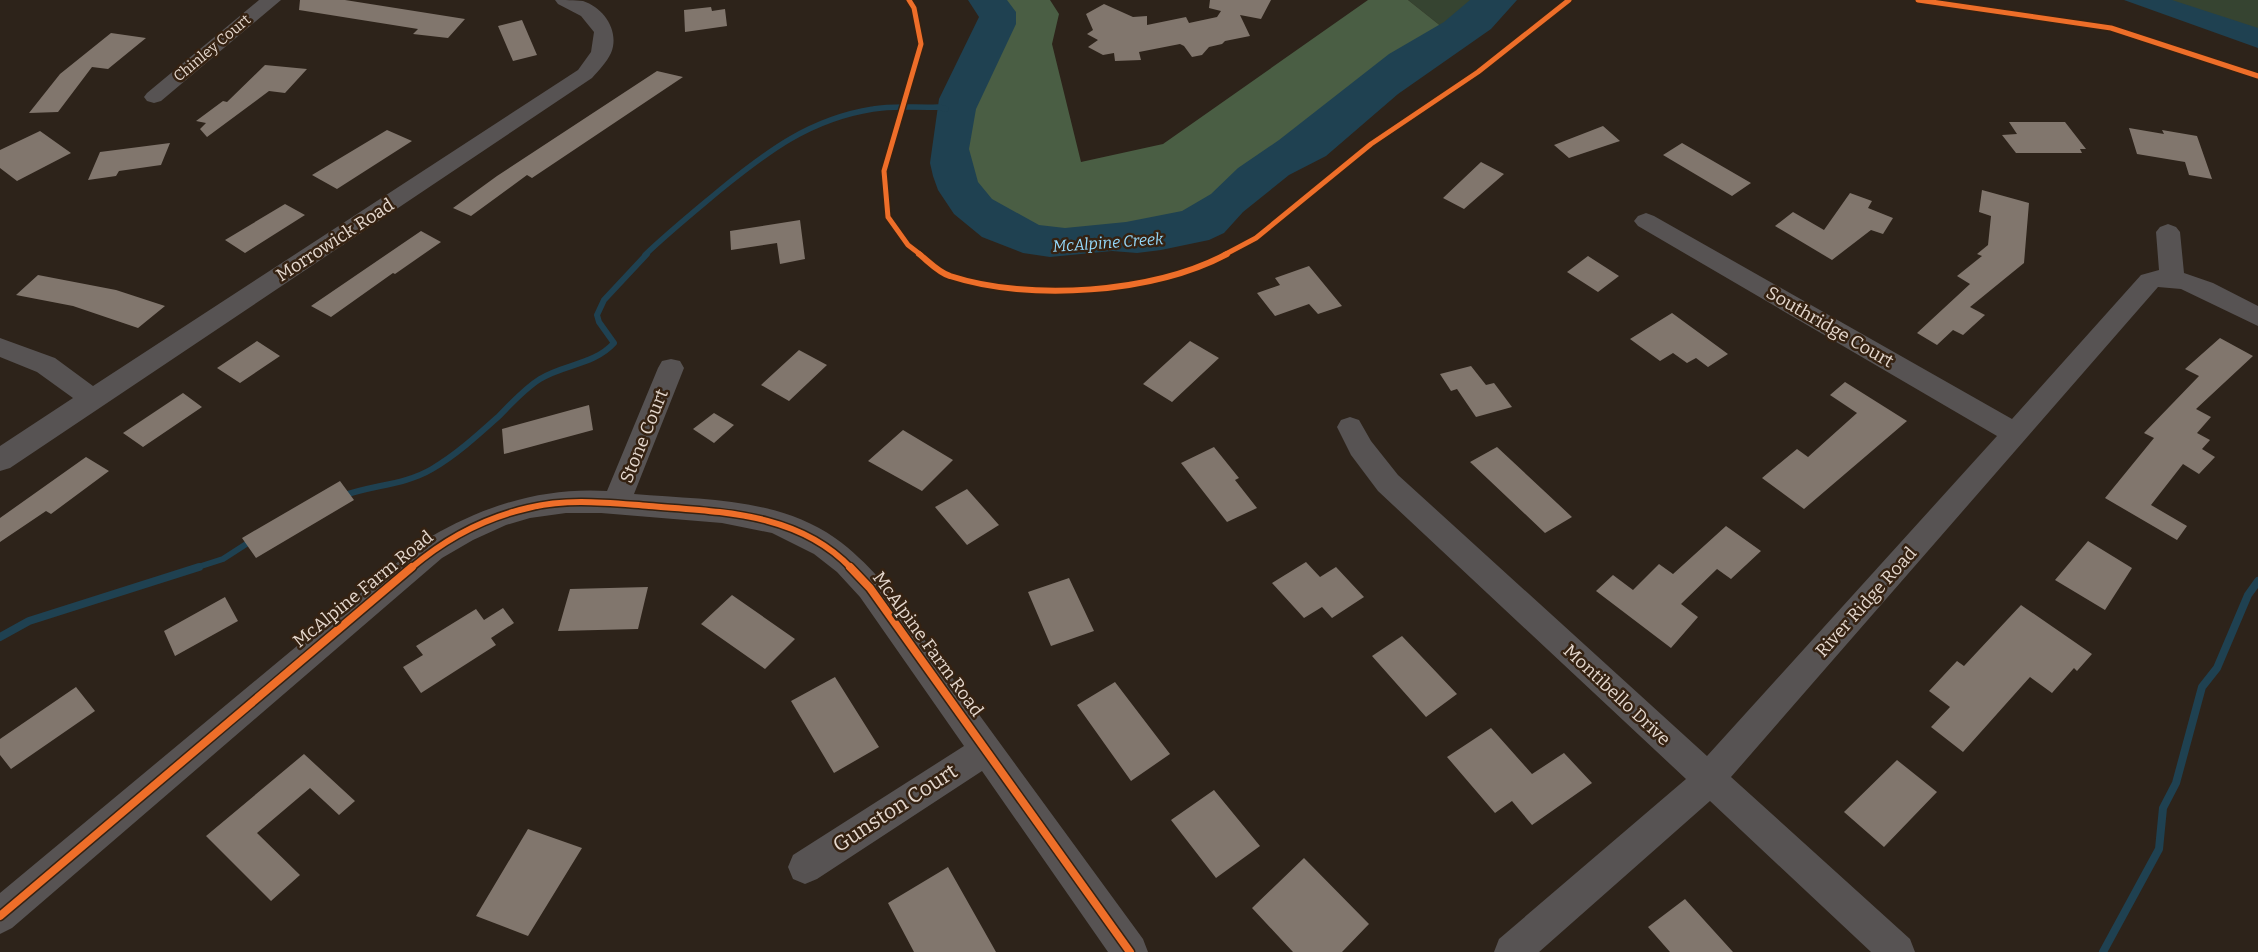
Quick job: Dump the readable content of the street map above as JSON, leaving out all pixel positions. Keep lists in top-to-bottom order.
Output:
{
  "streets": {
    "street": [
      "Chinley Court",
      "Morrowick Road",
      "Southridge Court",
      "Stone Court",
      "McAlpine Farm Road",
      "River Ridge Road",
      "Montibello Drive",
      "Gunston Court"
    ]
  },
  "crossings": [
    ["Southridge Court", "River Ridge Road"],
    ["Stone Court", "McAlpine Farm Road"],
    ["McAlpine Farm Road", "Gunston Court"],
    ["River Ridge Road", "Montibello Drive"]
  ],
  "water": ["McAlpine Creek"]
}
